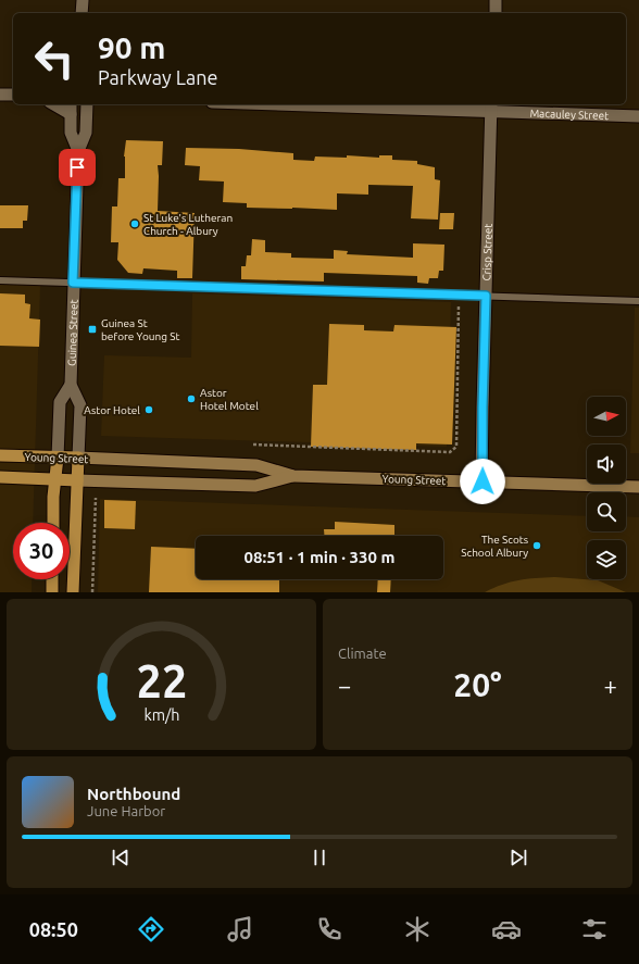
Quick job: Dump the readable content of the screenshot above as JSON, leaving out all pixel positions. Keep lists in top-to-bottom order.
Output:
{
  "streets": {
    "main road": ["Young Street"],
    "street": ["Macauley Street", "Crisp Street", "Guinea Street"]
  },
  "crossings": [
    ["Macauley Street", "Crisp Street"],
    ["Crisp Street", "Young Street"],
    ["Guinea Street", "Young Street"]
  ],
  "places": {
    "other": [
      "St Luke's Lutheran Church - Albury",
      "Astor Hotel Motel",
      "Astor Hotel",
      "The Scots School Albury"
    ],
    "transit": ["Guinea St before Young St"]
  },
  "north": "right",
  "page": {
    "turn": ["90 m", "Parkway Lane"],
    "limit": "30",
    "trip": "08:51 · 1 min · 330 m",
    "tile": "Climate",
    "heat": ["−", "20°", "+"],
    "song": ["Northbound", "June Harbor"],
    "tabs": "08:50",
    "gauge": ["22", "km/h"]
  }
}
